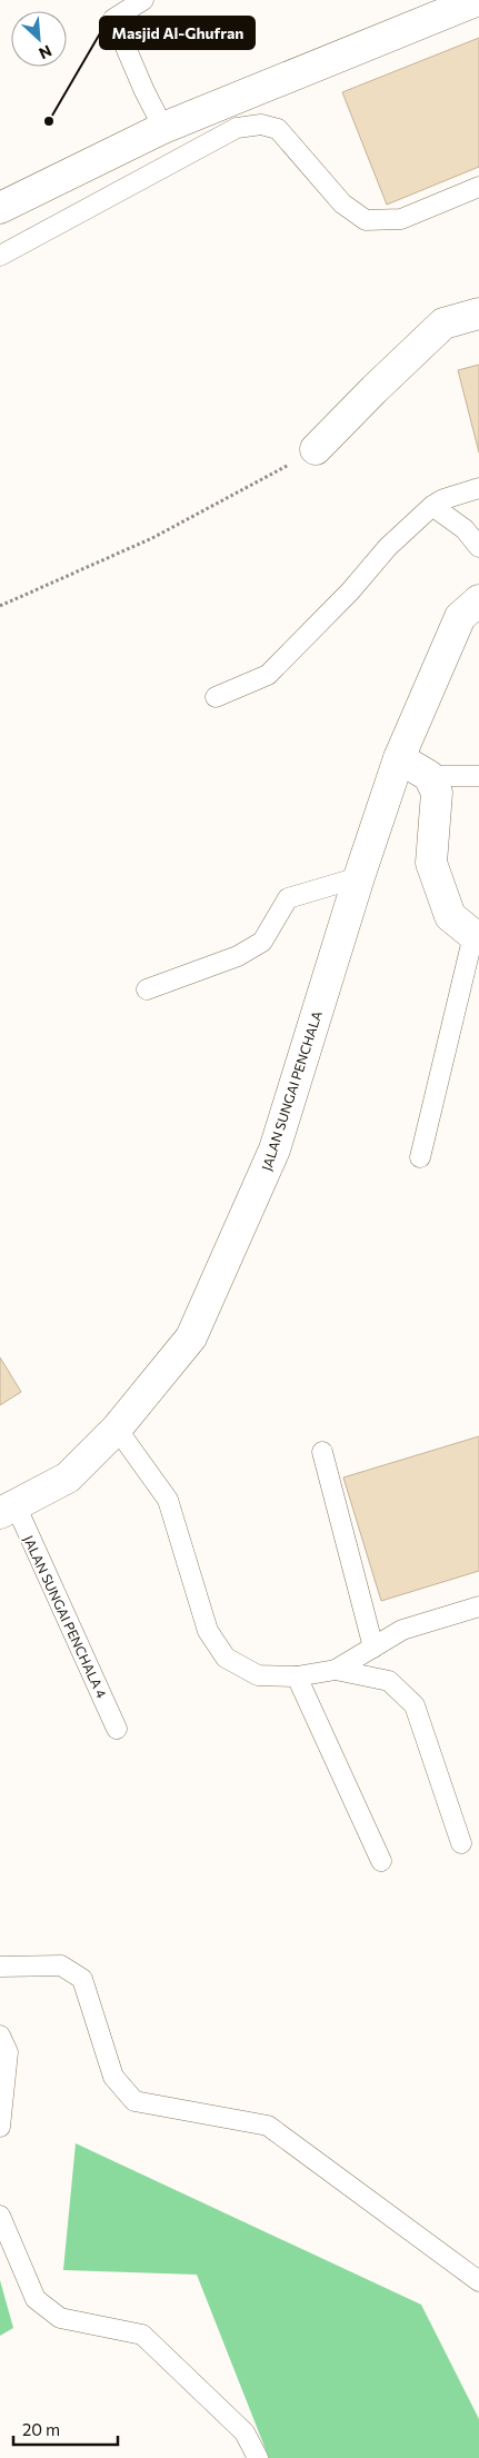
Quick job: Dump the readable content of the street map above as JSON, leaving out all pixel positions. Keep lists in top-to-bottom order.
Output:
{
  "streets": {
    "street": ["JALAN SUNGAI PENCHALA"],
    "lane": ["JALAN SUNGAI PENCHALA 4"]
  },
  "crossings": [
    ["JALAN SUNGAI PENCHALA", "JALAN SUNGAI PENCHALA 4"]
  ],
  "places": ["Masjid Al-Ghufran"],
  "scale_bar": "20 m",
  "north": "bottom right"
}
